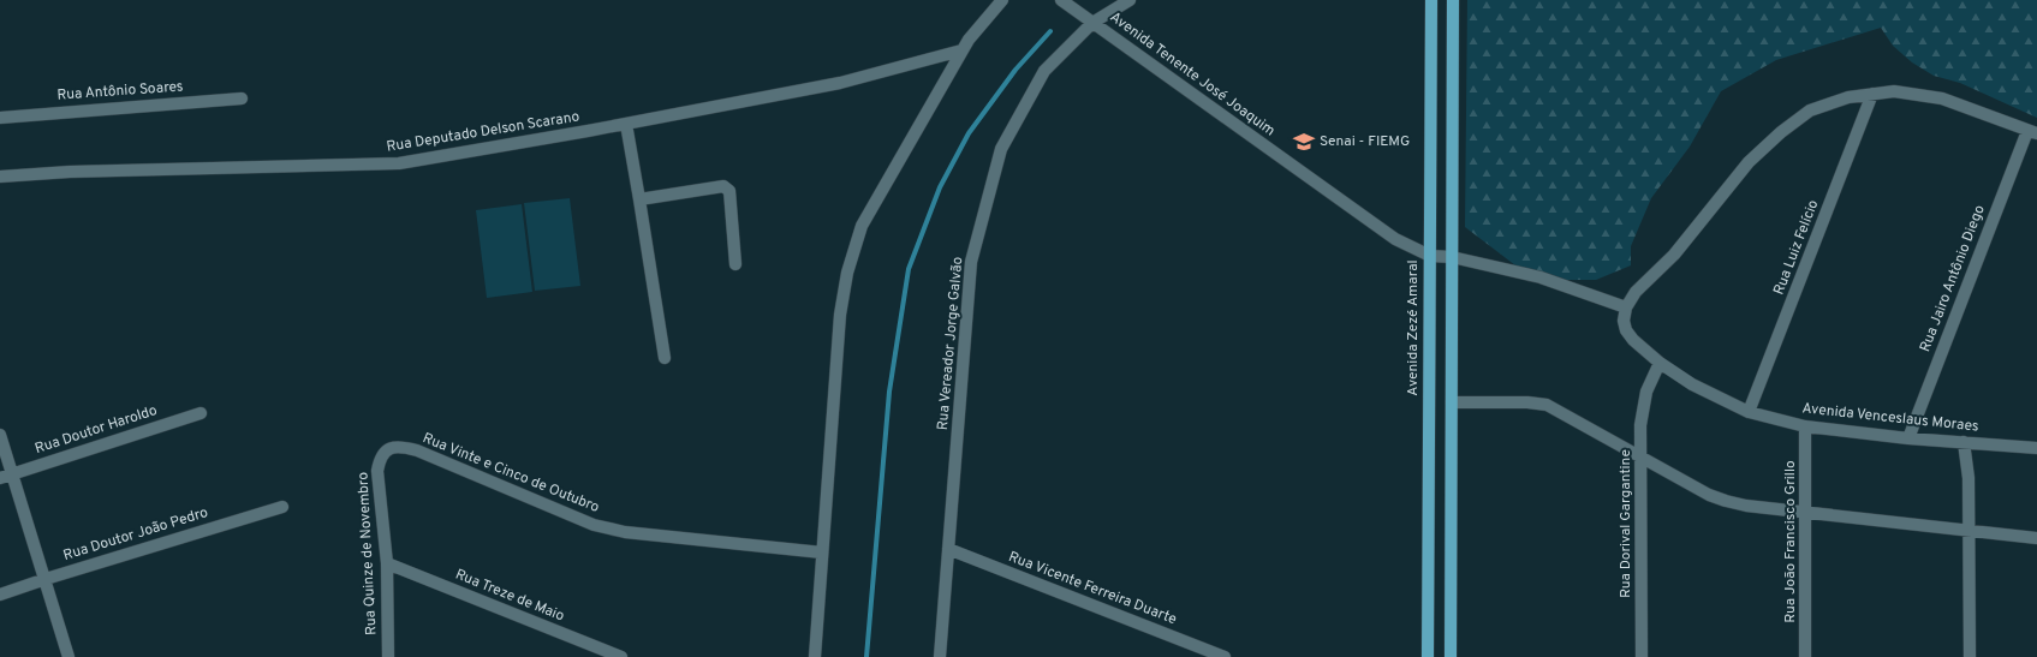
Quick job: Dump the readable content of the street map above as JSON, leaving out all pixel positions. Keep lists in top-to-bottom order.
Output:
{
  "streets": {
    "main road": ["Avenida Zezé Amaral"],
    "street": [
      "Avenida Tenente José Joaquim",
      "Rua Antônio Soares",
      "Rua Deputado Delson Scarano",
      "Rua Luiz Felício",
      "Rua Jairo Antônio Diego",
      "Rua Vereador Jorge Galvão",
      "Avenida Venceslaus Moraes",
      "Rua Doutor Haroldo",
      "Rua Vinte e Cinco de Outubro",
      "Rua Dorival Gargantine",
      "Rua Doutor João Pedro",
      "Rua João Francisco Grillo",
      "Rua Quinze de Novembro",
      "Rua Vicente Ferreira Duarte",
      "Rua Treze de Maio"
    ]
  },
  "crossings": [
    ["Avenida Tenente José Joaquim", "Avenida Zezé Amaral"],
    ["Avenida Tenente José Joaquim", "Rua Vereador Jorge Galvão"],
    ["Rua Luiz Felício", "Avenida Venceslaus Moraes"],
    ["Rua Jairo Antônio Diego", "Avenida Venceslaus Moraes"],
    ["Rua Vereador Jorge Galvão", "Rua Vicente Ferreira Duarte"],
    ["Avenida Venceslaus Moraes", "Rua Dorival Gargantine"],
    ["Avenida Venceslaus Moraes", "Rua João Francisco Grillo"],
    ["Rua Vinte e Cinco de Outubro", "Rua Quinze de Novembro"],
    ["Rua Quinze de Novembro", "Rua Treze de Maio"]
  ],
  "places": {
    "school or university": ["Senai - FIEMG"]
  }
}
